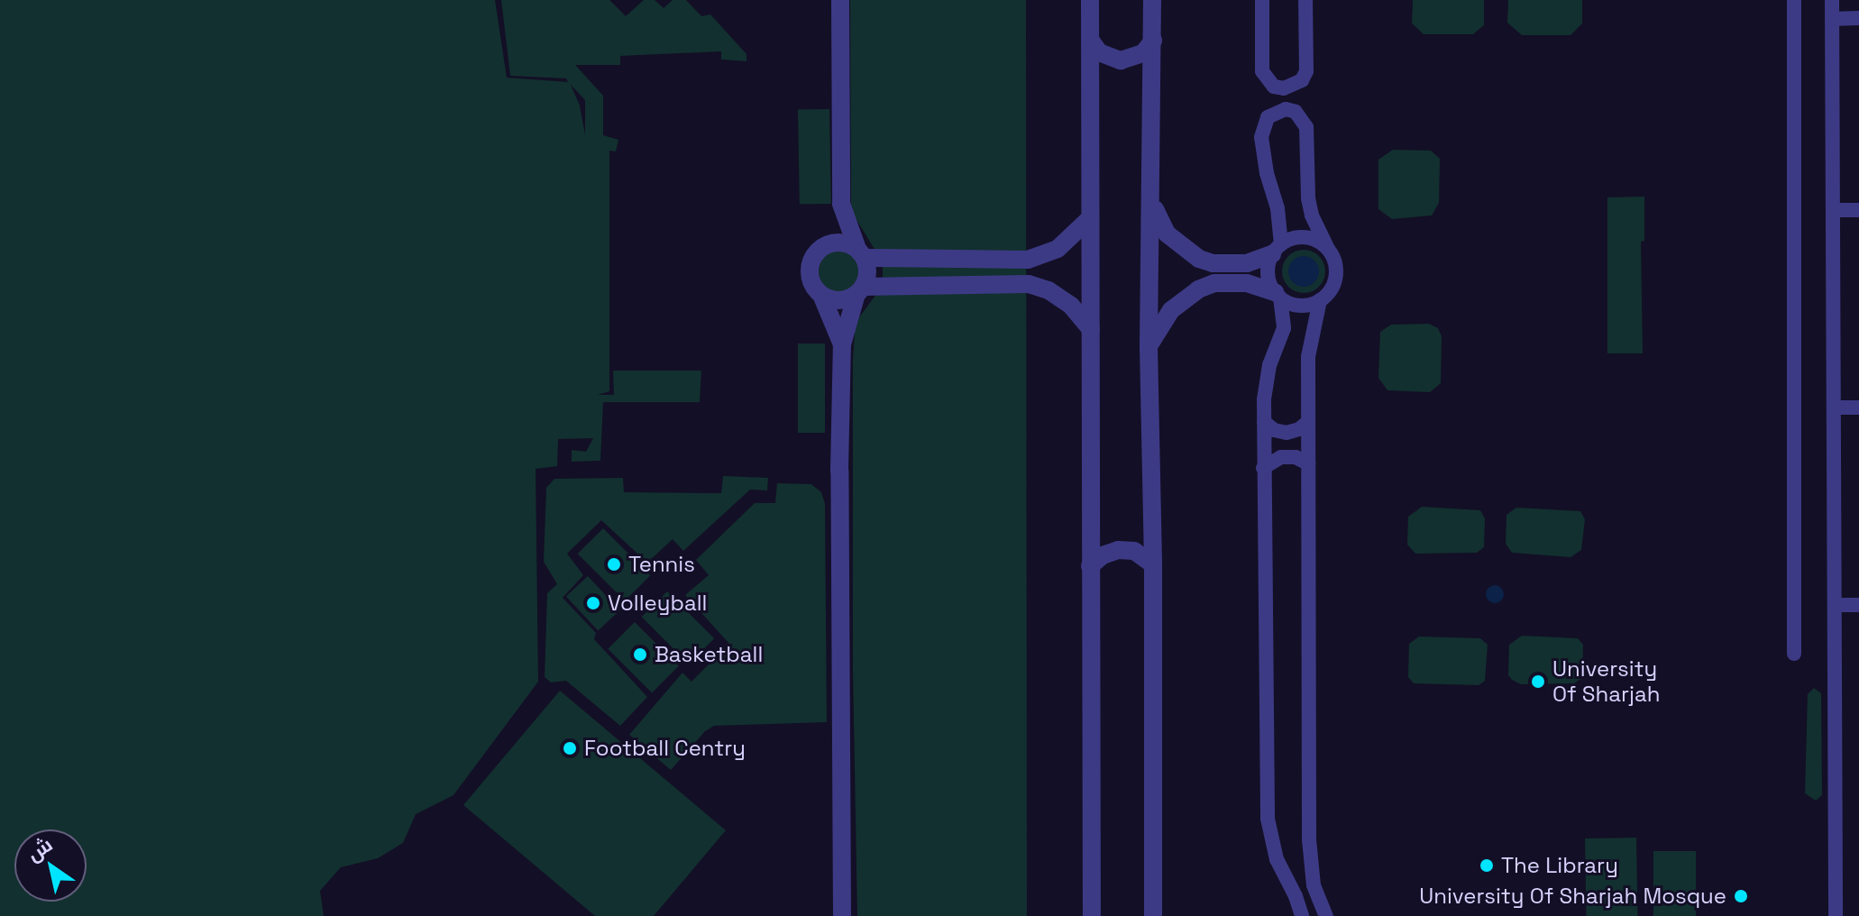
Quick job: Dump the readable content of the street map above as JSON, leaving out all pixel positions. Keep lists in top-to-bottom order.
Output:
{
  "places": [
    "Tennis",
    "Volleyball",
    "Basketball",
    "University Of Sharjah",
    "Football Centry",
    "The Library",
    "University Of Sharjah Mosque"
  ],
  "north": "top left"
}
